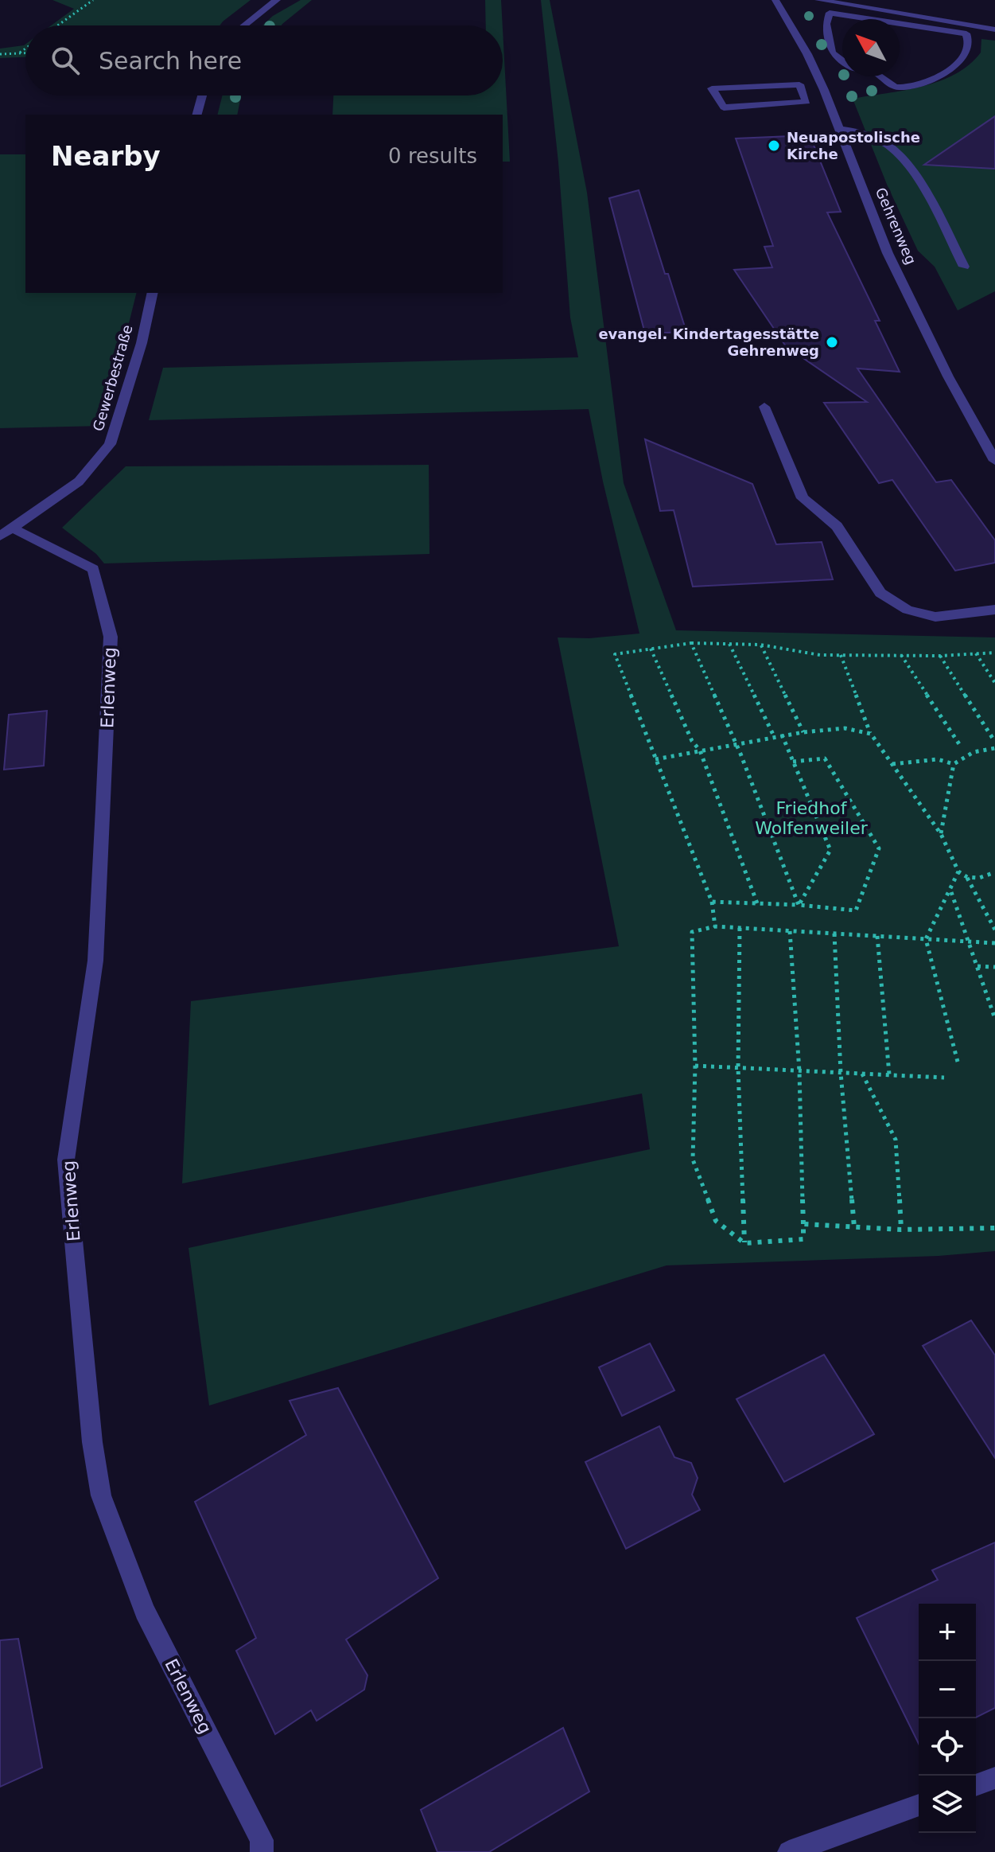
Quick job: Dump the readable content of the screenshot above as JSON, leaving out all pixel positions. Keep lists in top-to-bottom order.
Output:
{
  "streets": {
    "street": ["Gehrenweg", "Gewerbestraße", "Erlenweg"]
  },
  "crossings": [
    ["Gewerbestraße", "Erlenweg"]
  ],
  "parks": ["Friedhof Wolfenweiler"],
  "places": ["Neuapostolische Kirche", "evangel. Kindertagesstätte Gehrenweg"],
  "north": "top left",
  "page": {
    "search": "Search here",
    "heading": ["Nearby", "0 results"],
    "map_buttons": ["+", "−"]
  }
}
